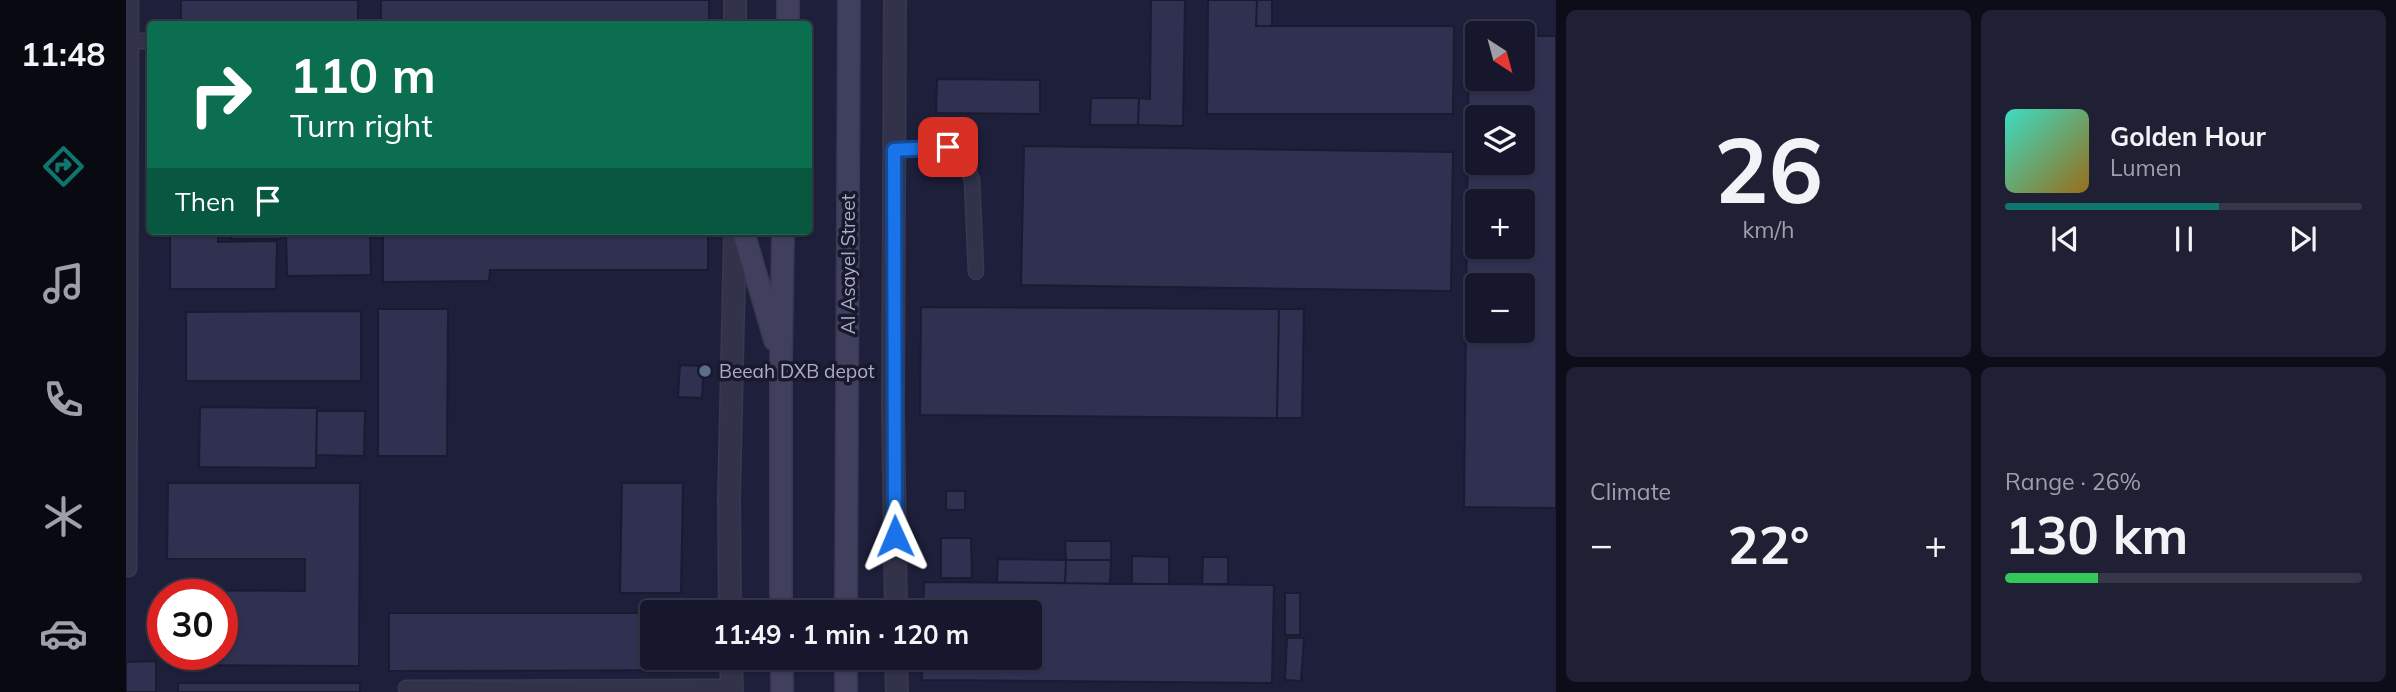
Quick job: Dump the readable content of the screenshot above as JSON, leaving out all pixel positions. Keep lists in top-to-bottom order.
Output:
{
  "streets": {
    "main road": ["Al Asayel Street"]
  },
  "places": ["Beeah DXB depot"],
  "north": "bottom right",
  "page": {
    "tabs": "11:48",
    "tile": [
      ["26", "km/h"],
      "Climate",
      ["Range · 26%", "130 km"]
    ],
    "map_buttons": ["+", "−"],
    "turn": ["110 m", "Turn right"],
    "song": ["Golden Hour", "Lumen"],
    "then": "Then",
    "heat": ["−", "22°", "+"],
    "limit": "30",
    "trip": "11:49 · 1 min · 120 m"
  }
}
